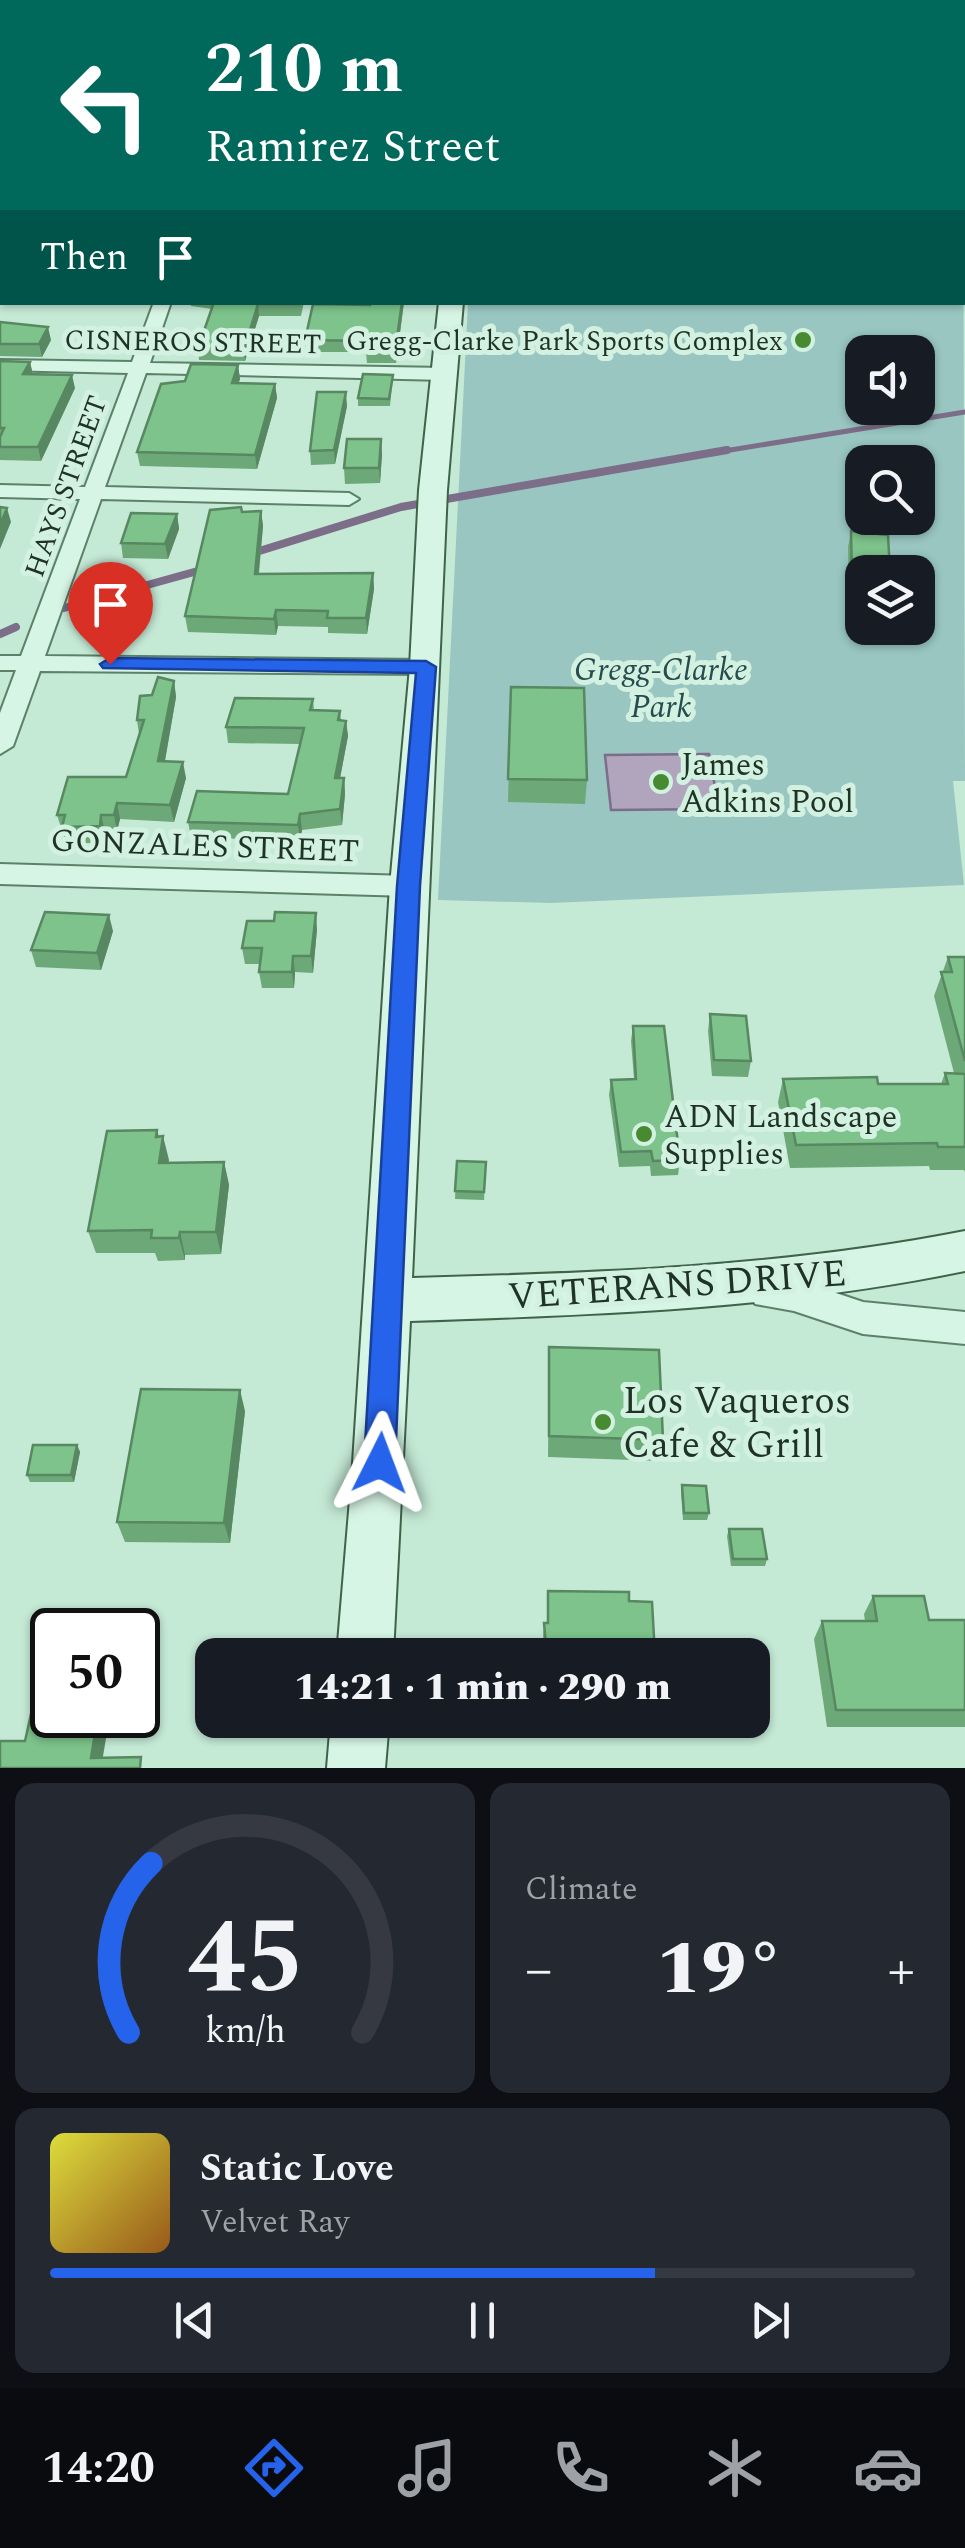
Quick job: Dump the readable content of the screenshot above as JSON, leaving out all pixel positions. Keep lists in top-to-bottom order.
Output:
{
  "streets": {
    "street": [
      "CISNEROS STREET",
      "HAYS STREET",
      "GONZALES STREET",
      "VETERANS DRIVE"
    ]
  },
  "crossings": [
    ["CISNEROS STREET", "HAYS STREET"]
  ],
  "parks": ["Gregg-Clarke Park"],
  "places": [
    "Gregg-Clarke Park Sports Complex",
    "James Adkins Pool",
    "ADN Landscape Supplies",
    "Los Vaqueros Cafe & Grill"
  ],
  "page": {
    "turn": ["210 m", "Ramirez Street"],
    "then": "Then",
    "limit": "50",
    "trip": "14:21 · 1 min · 290 m",
    "tile": "Climate",
    "heat": ["−", "19°", "+"],
    "song": ["Static Love", "Velvet Ray"],
    "tabs": "14:20",
    "gauge": ["45", "km/h"]
  }
}
